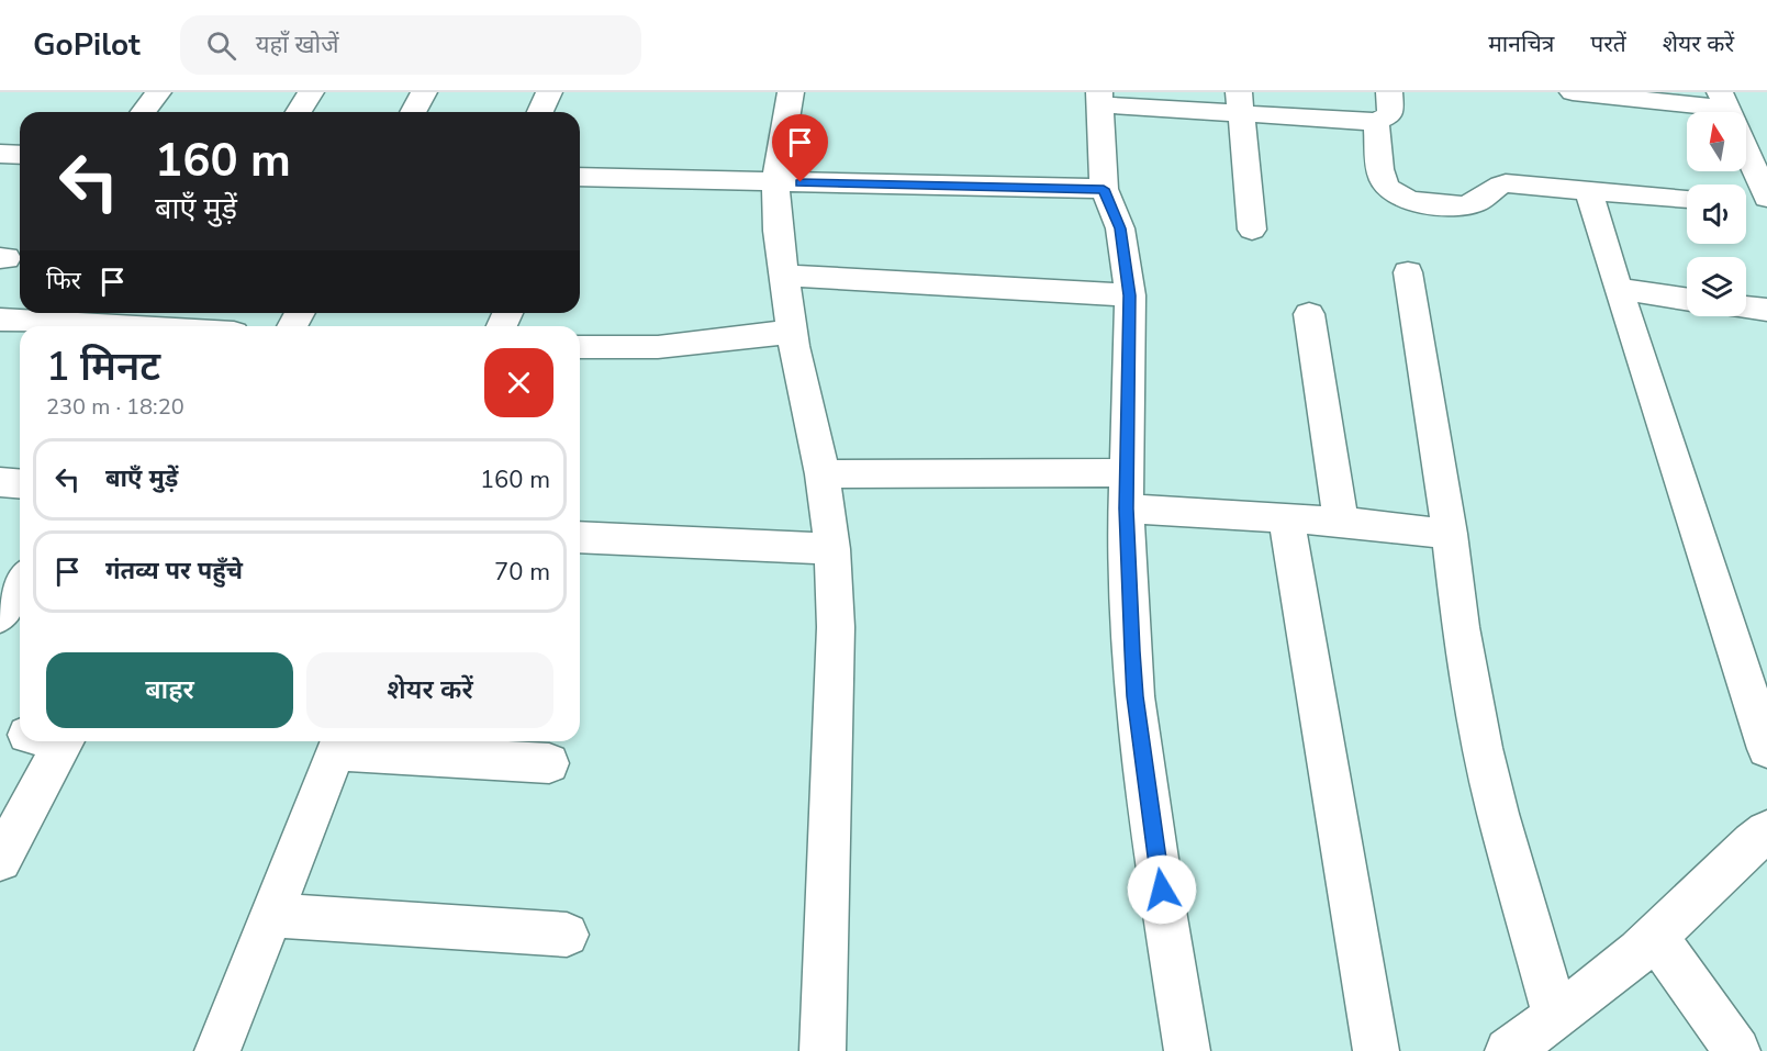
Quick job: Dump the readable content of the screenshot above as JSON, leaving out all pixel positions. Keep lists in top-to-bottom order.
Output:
{
  "north": "top",
  "page": {
    "header": "GoPilot",
    "search": "यहाँ खोजें",
    "nav": ["मानचित्र", "परतें", "शेयर करें"],
    "turn": ["160 m", "बाएँ मुड़ें"],
    "then": "फिर",
    "heading": ["1 मिनट", "230 m · 18:20"],
    "list": [
      {
        "name": "बाएँ मुड़ें",
        "value": "160 m"
      },
      {
        "name": "गंतव्य पर पहुँचे",
        "value": "70 m"
      }
    ],
    "buttons": ["बाहर", "शेयर करें"]
  }
}
